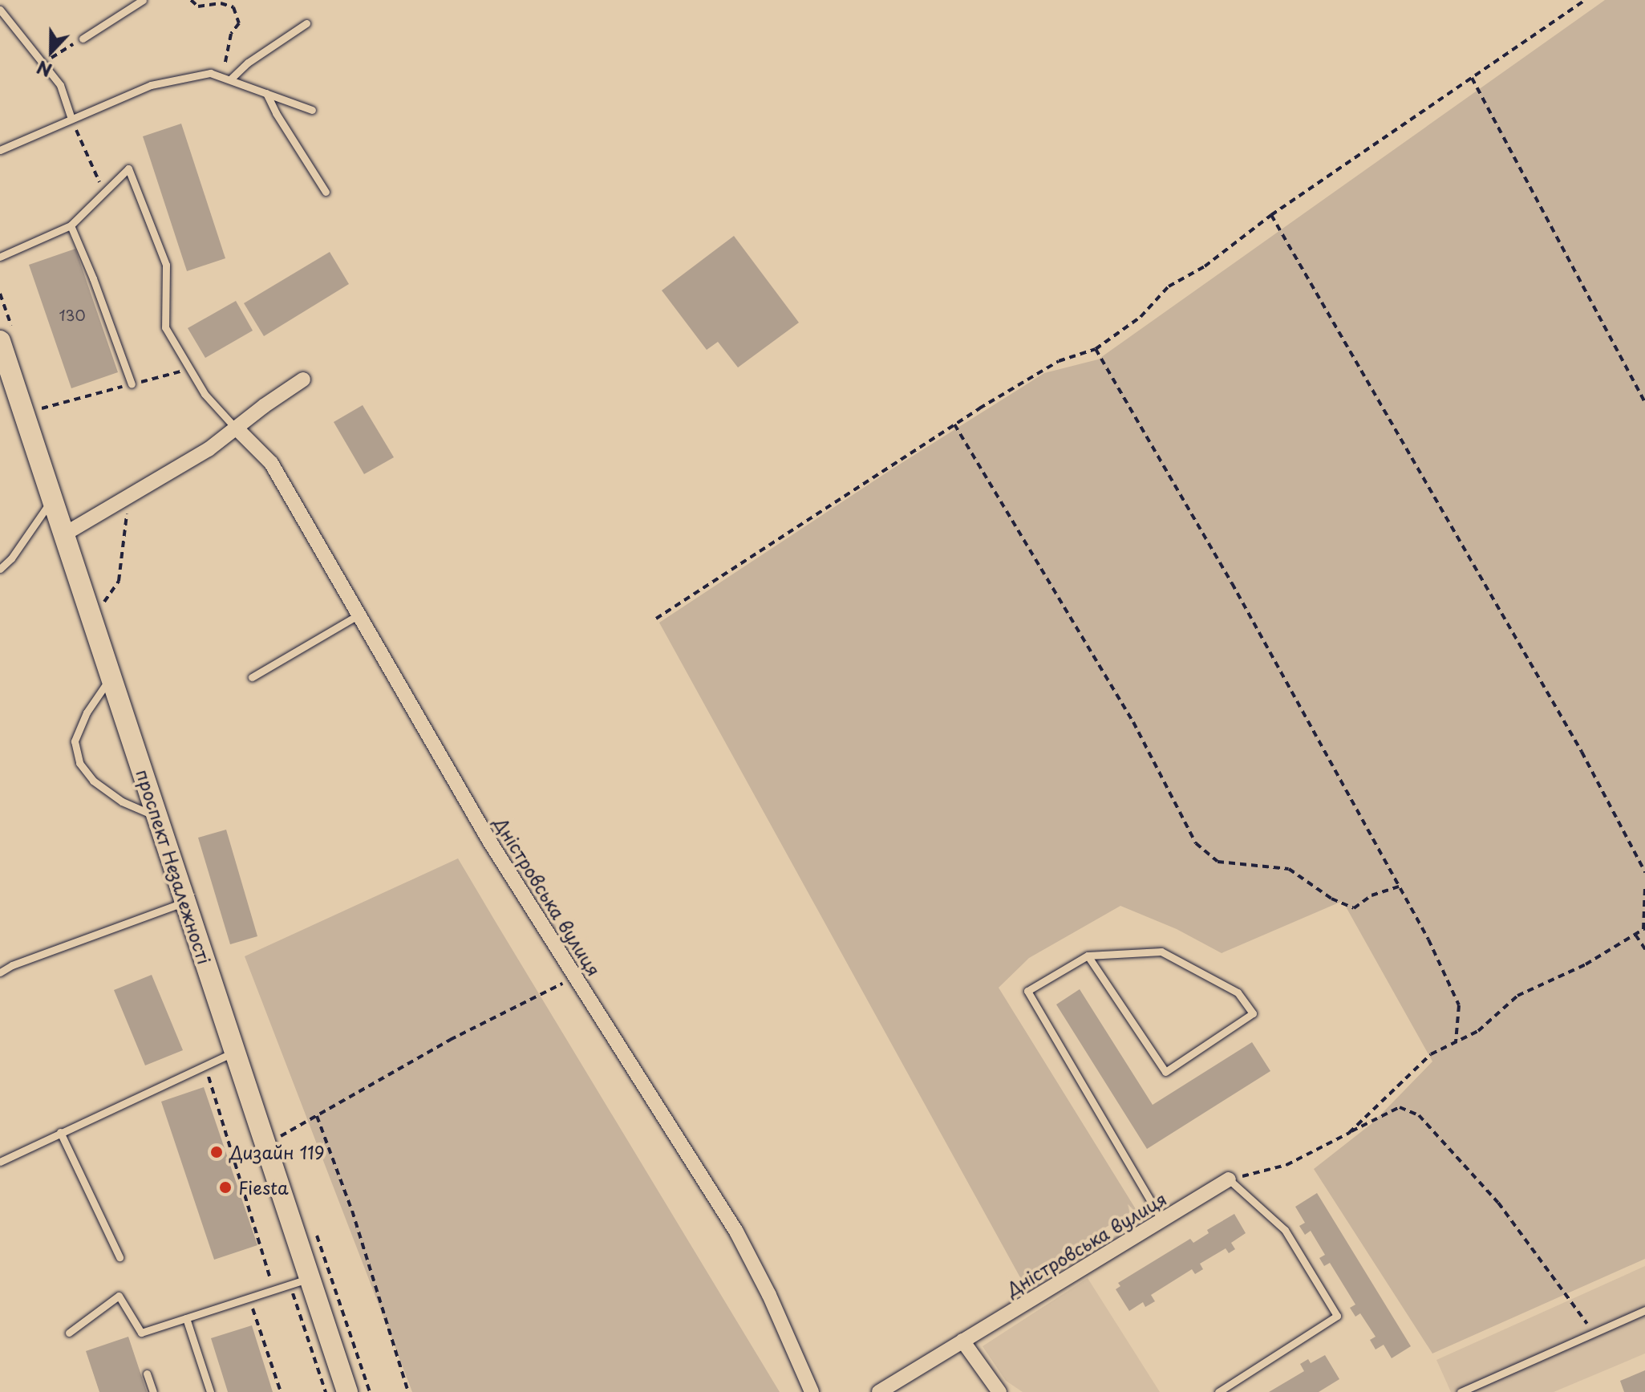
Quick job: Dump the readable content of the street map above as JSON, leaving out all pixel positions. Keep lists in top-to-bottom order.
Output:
{
  "streets": {
    "main road": ["проспект Незалежності"],
    "street": ["Дністровська вулиця"]
  },
  "places": ["Дизайн 119", "Fiesta"],
  "house_numbers": ["130"],
  "north": "bottom"
}
